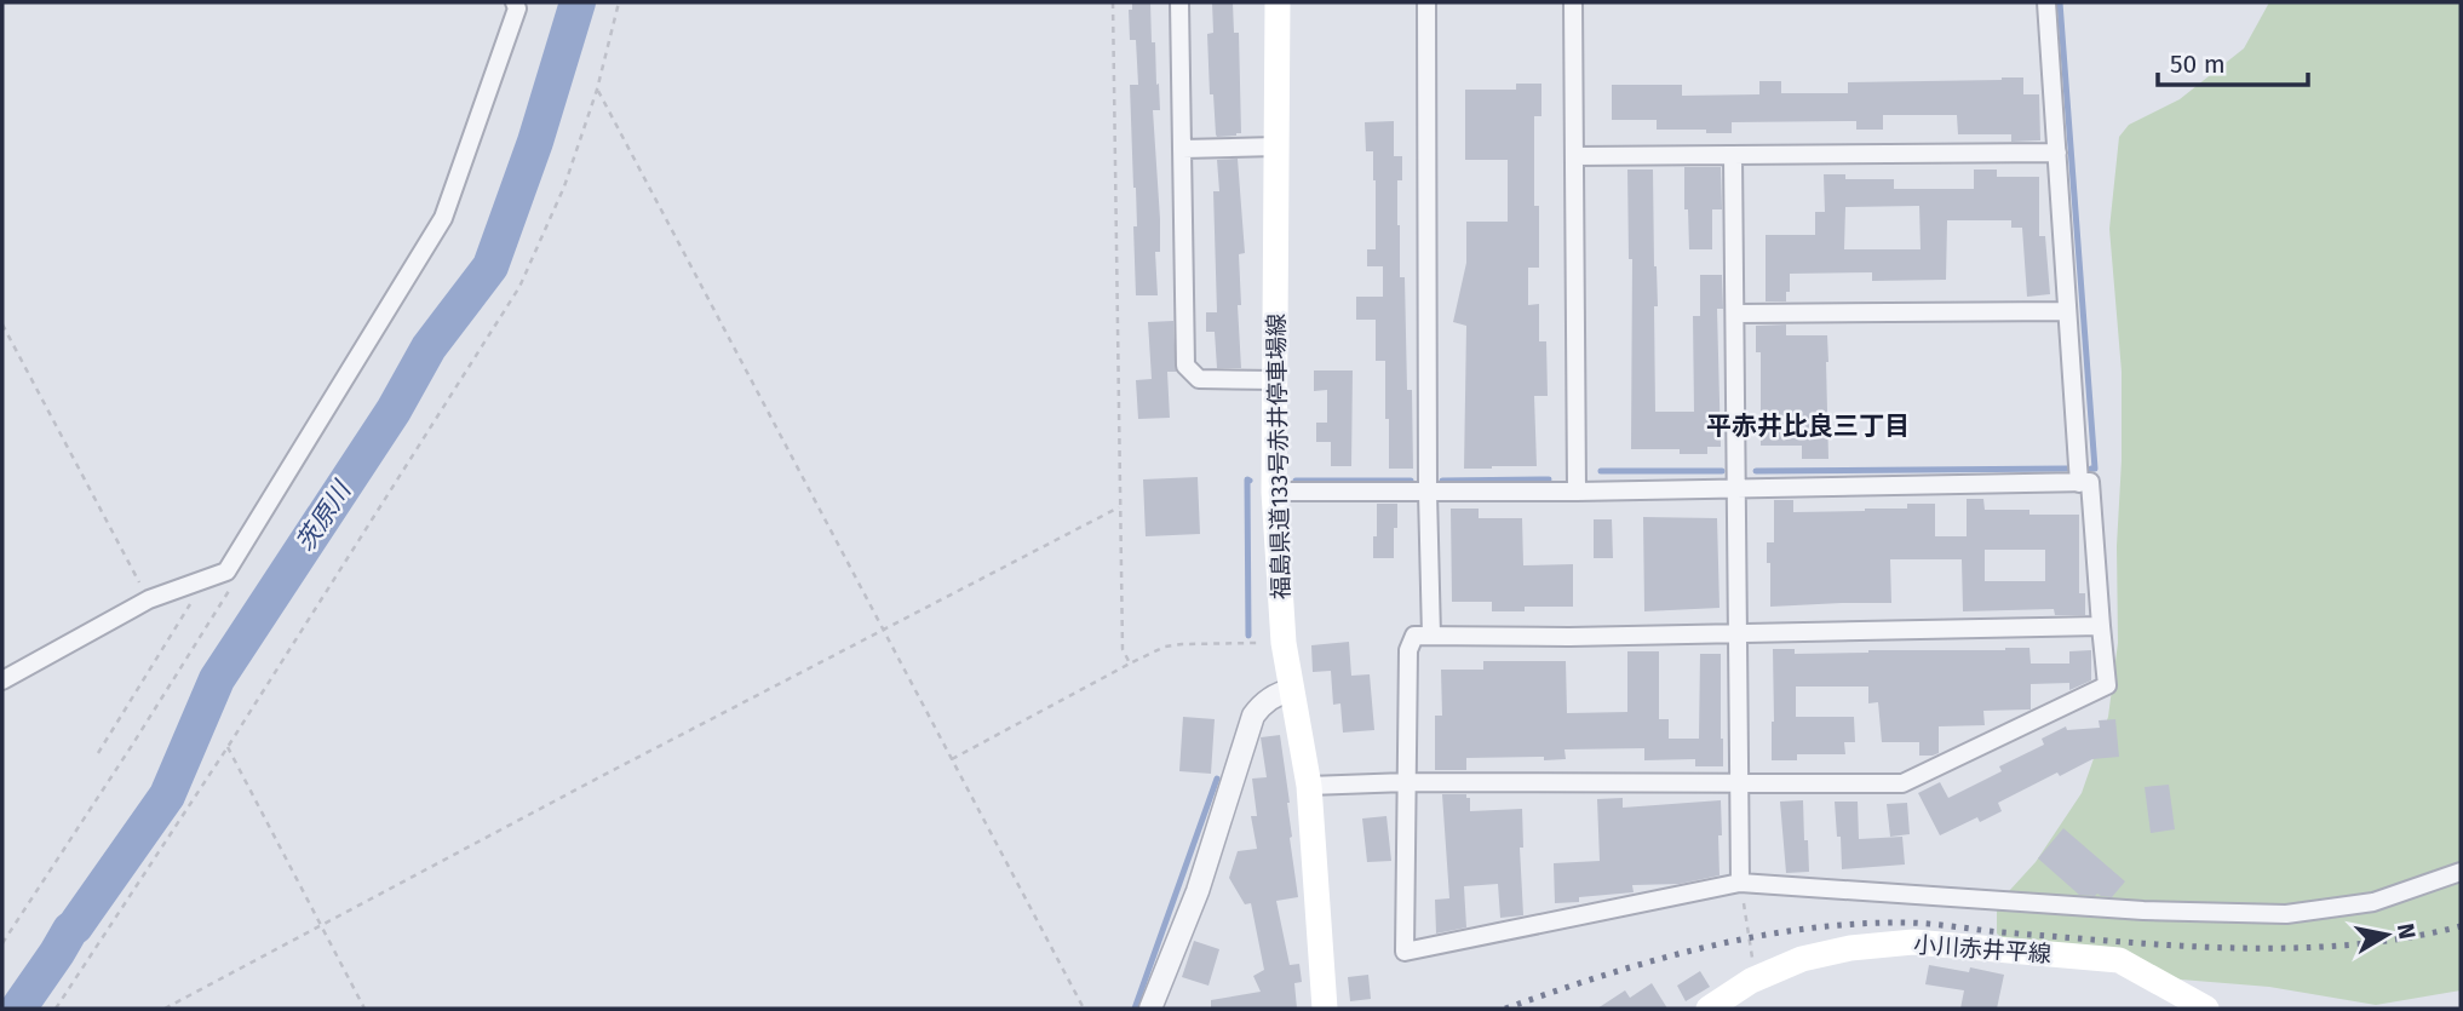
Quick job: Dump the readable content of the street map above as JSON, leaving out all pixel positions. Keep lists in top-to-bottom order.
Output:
{
  "streets": {
    "main road": ["福島県道133号赤井停車場線", "小川赤井平線"]
  },
  "districts": ["平赤井比良三丁目"],
  "water": ["茨原川"],
  "scale_bar": "50 m",
  "north": "right"
}
